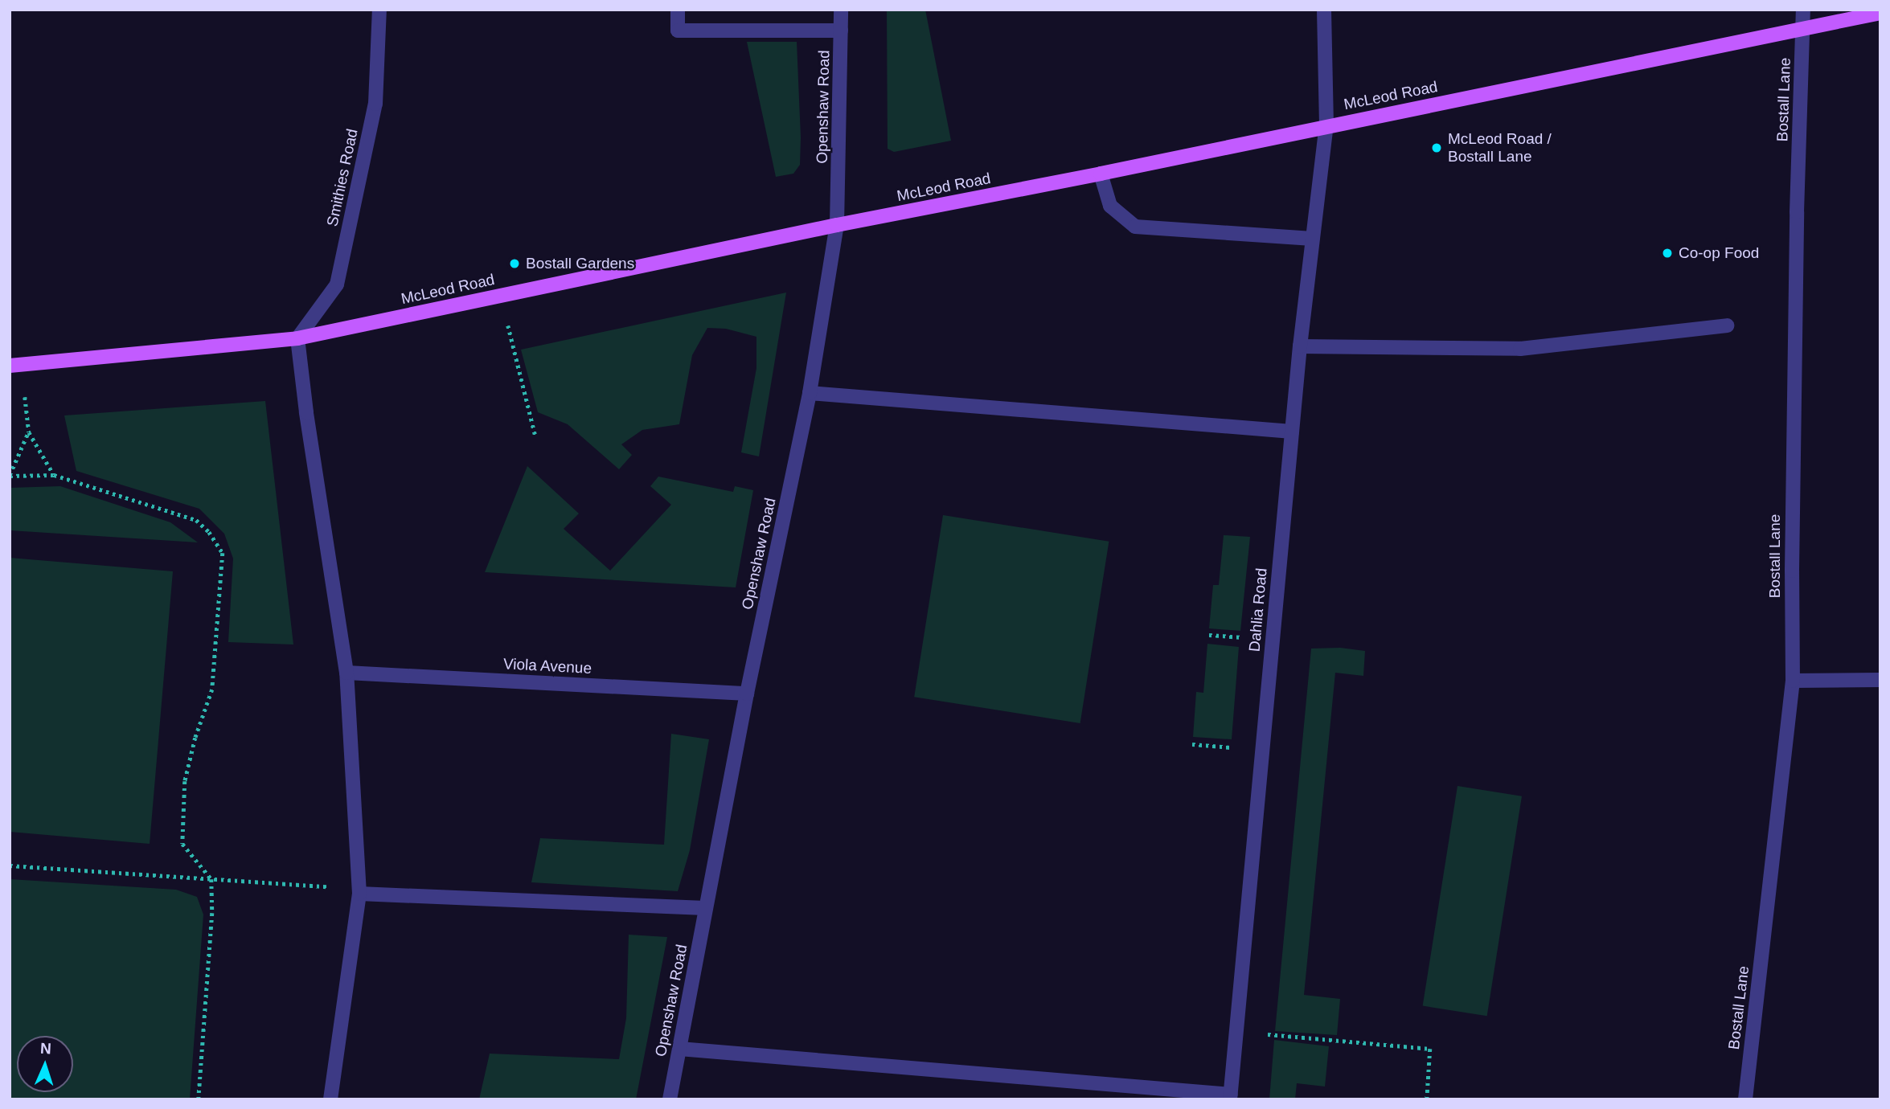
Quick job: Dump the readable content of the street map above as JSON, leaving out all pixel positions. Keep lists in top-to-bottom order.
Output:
{
  "streets": {
    "main road": ["McLeod Road"],
    "street": [
      "Bostall Lane",
      "Openshaw Road",
      "Smithies Road",
      "Dahlia Road",
      "Viola Avenue"
    ]
  },
  "crossings": [
    ["McLeod Road", "Bostall Lane"],
    ["McLeod Road", "Openshaw Road"],
    ["McLeod Road", "Smithies Road"],
    ["McLeod Road", "Dahlia Road"],
    ["Openshaw Road", "Viola Avenue"]
  ],
  "places": ["McLeod Road / Bostall Lane", "Co-op Food", "Bostall Gardens"],
  "north": "top"
}
